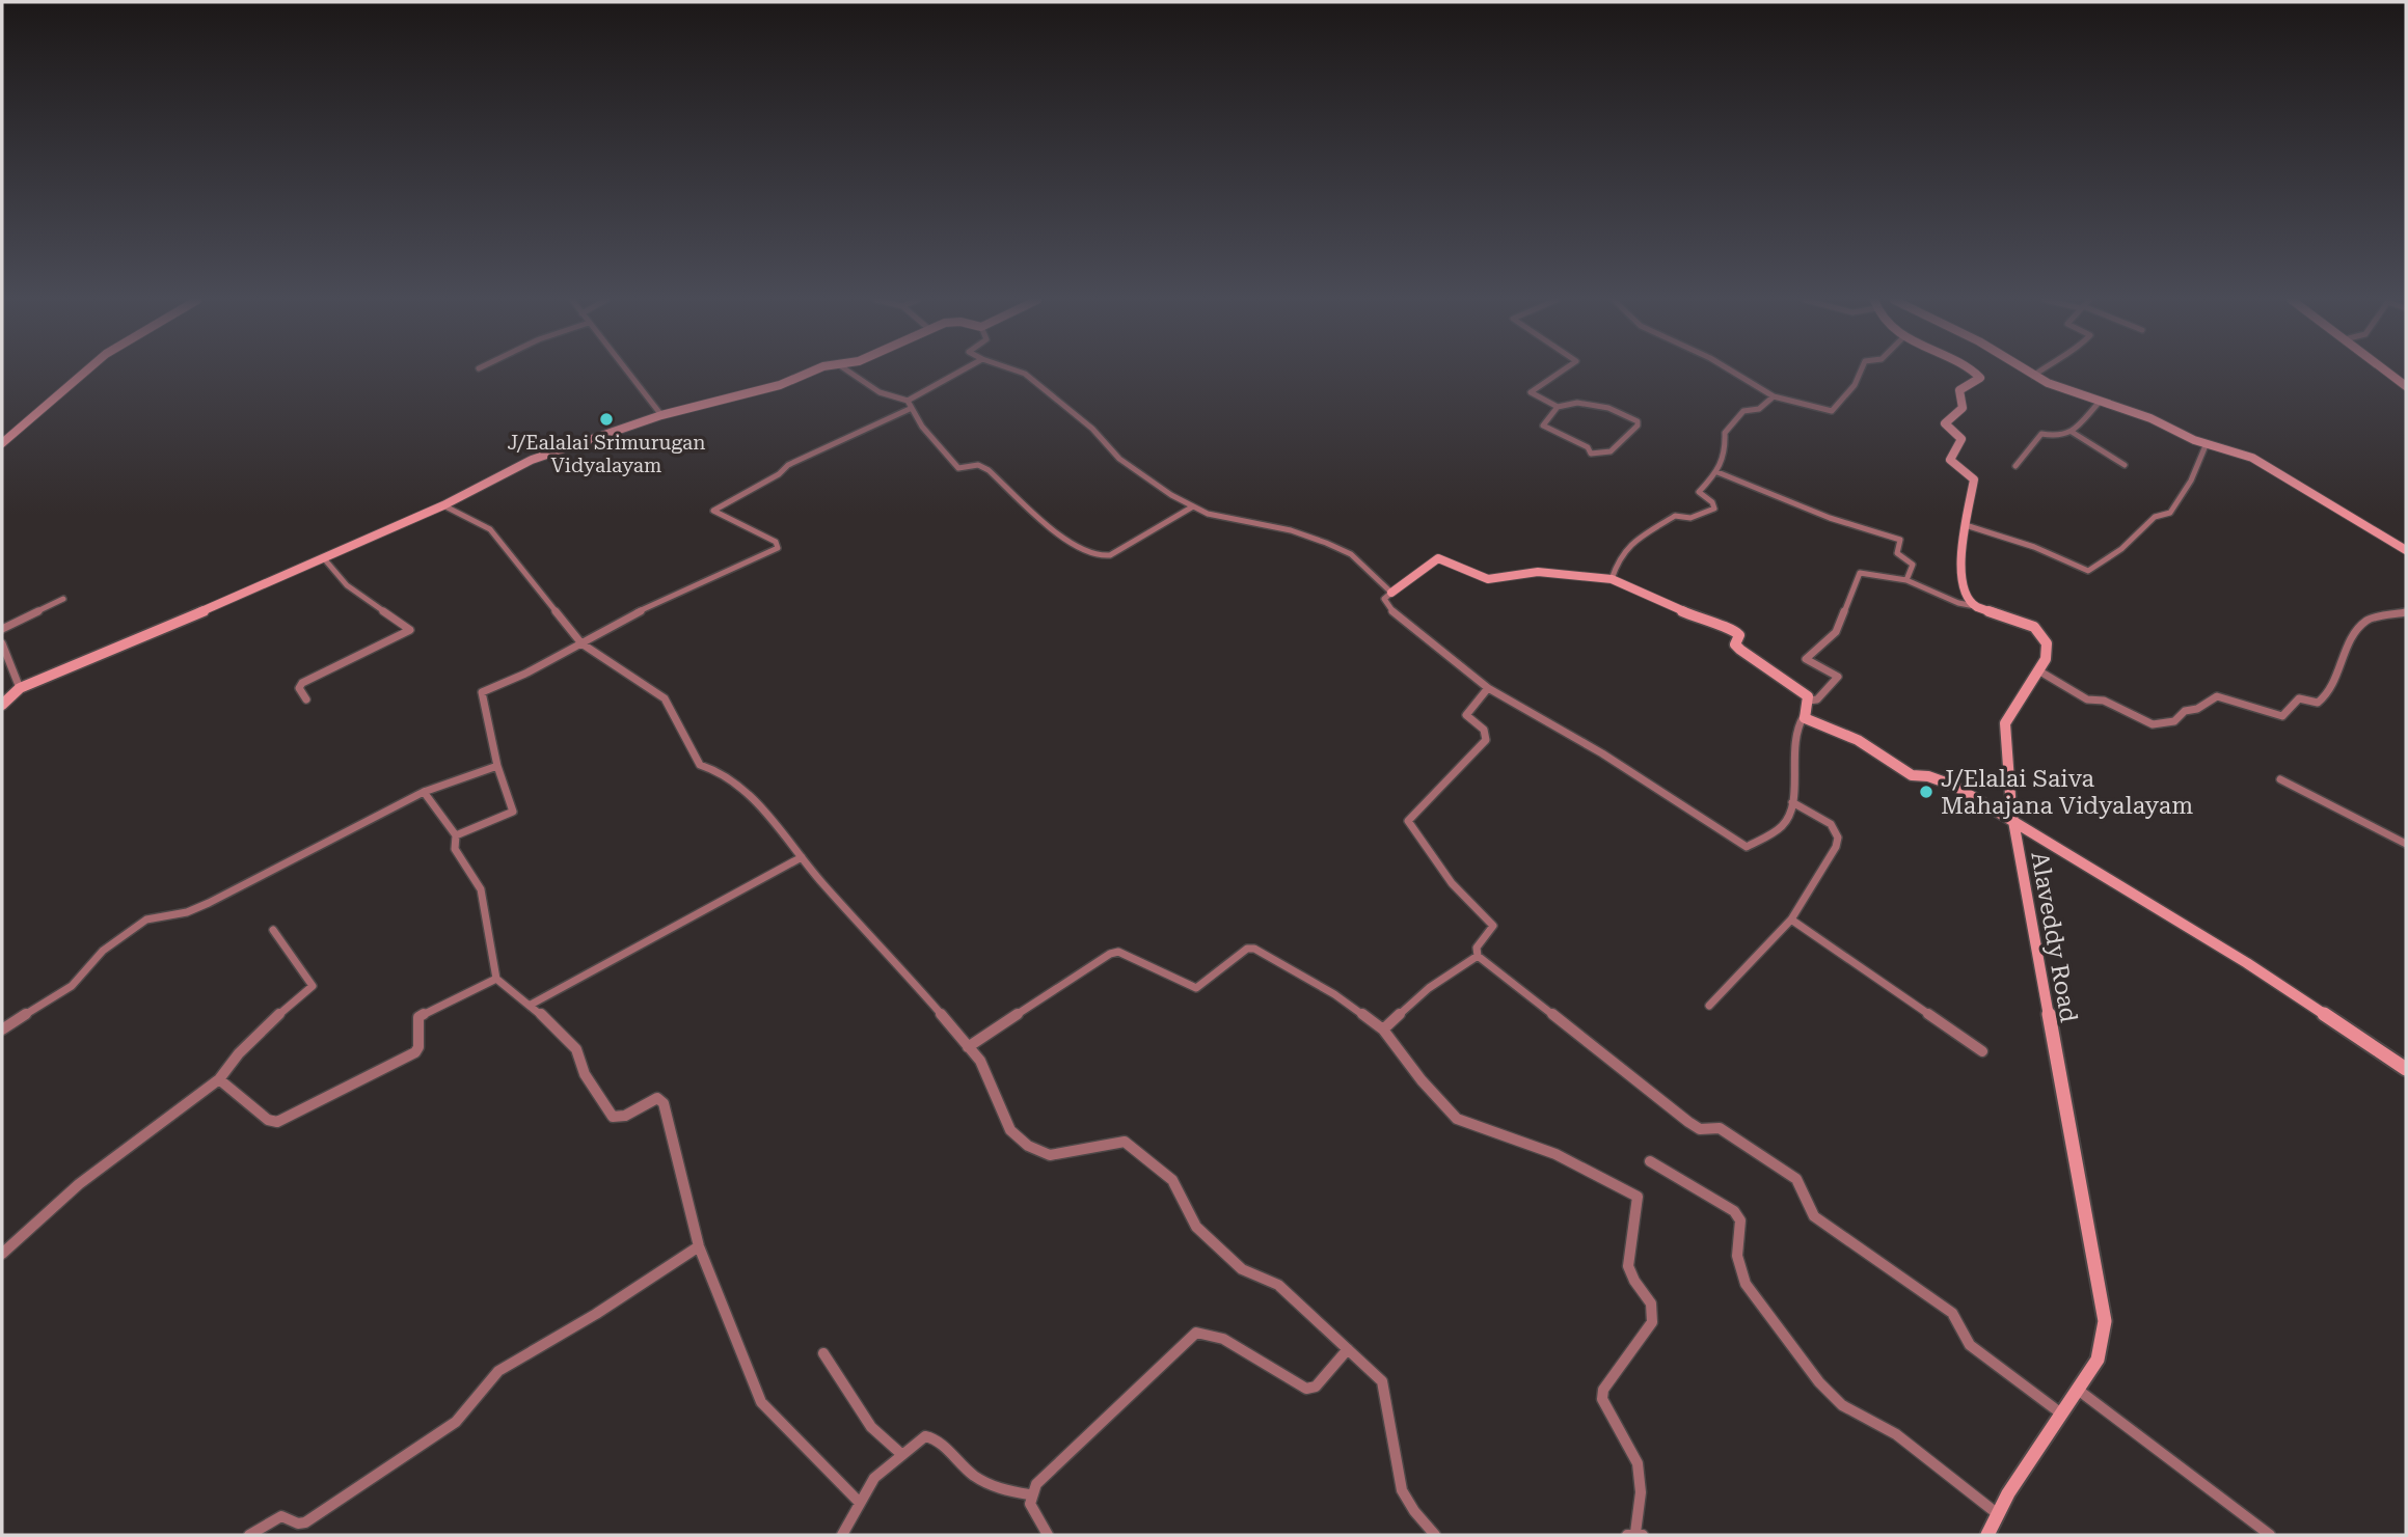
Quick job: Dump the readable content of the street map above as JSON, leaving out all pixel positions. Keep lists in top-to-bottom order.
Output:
{
  "streets": {
    "street": ["Alaveddy Road"]
  },
  "places": ["J/Ealalai Srimurugan Vidyalayam", "J/Elalai Saiva Mahajana Vidyalayam"]
}
